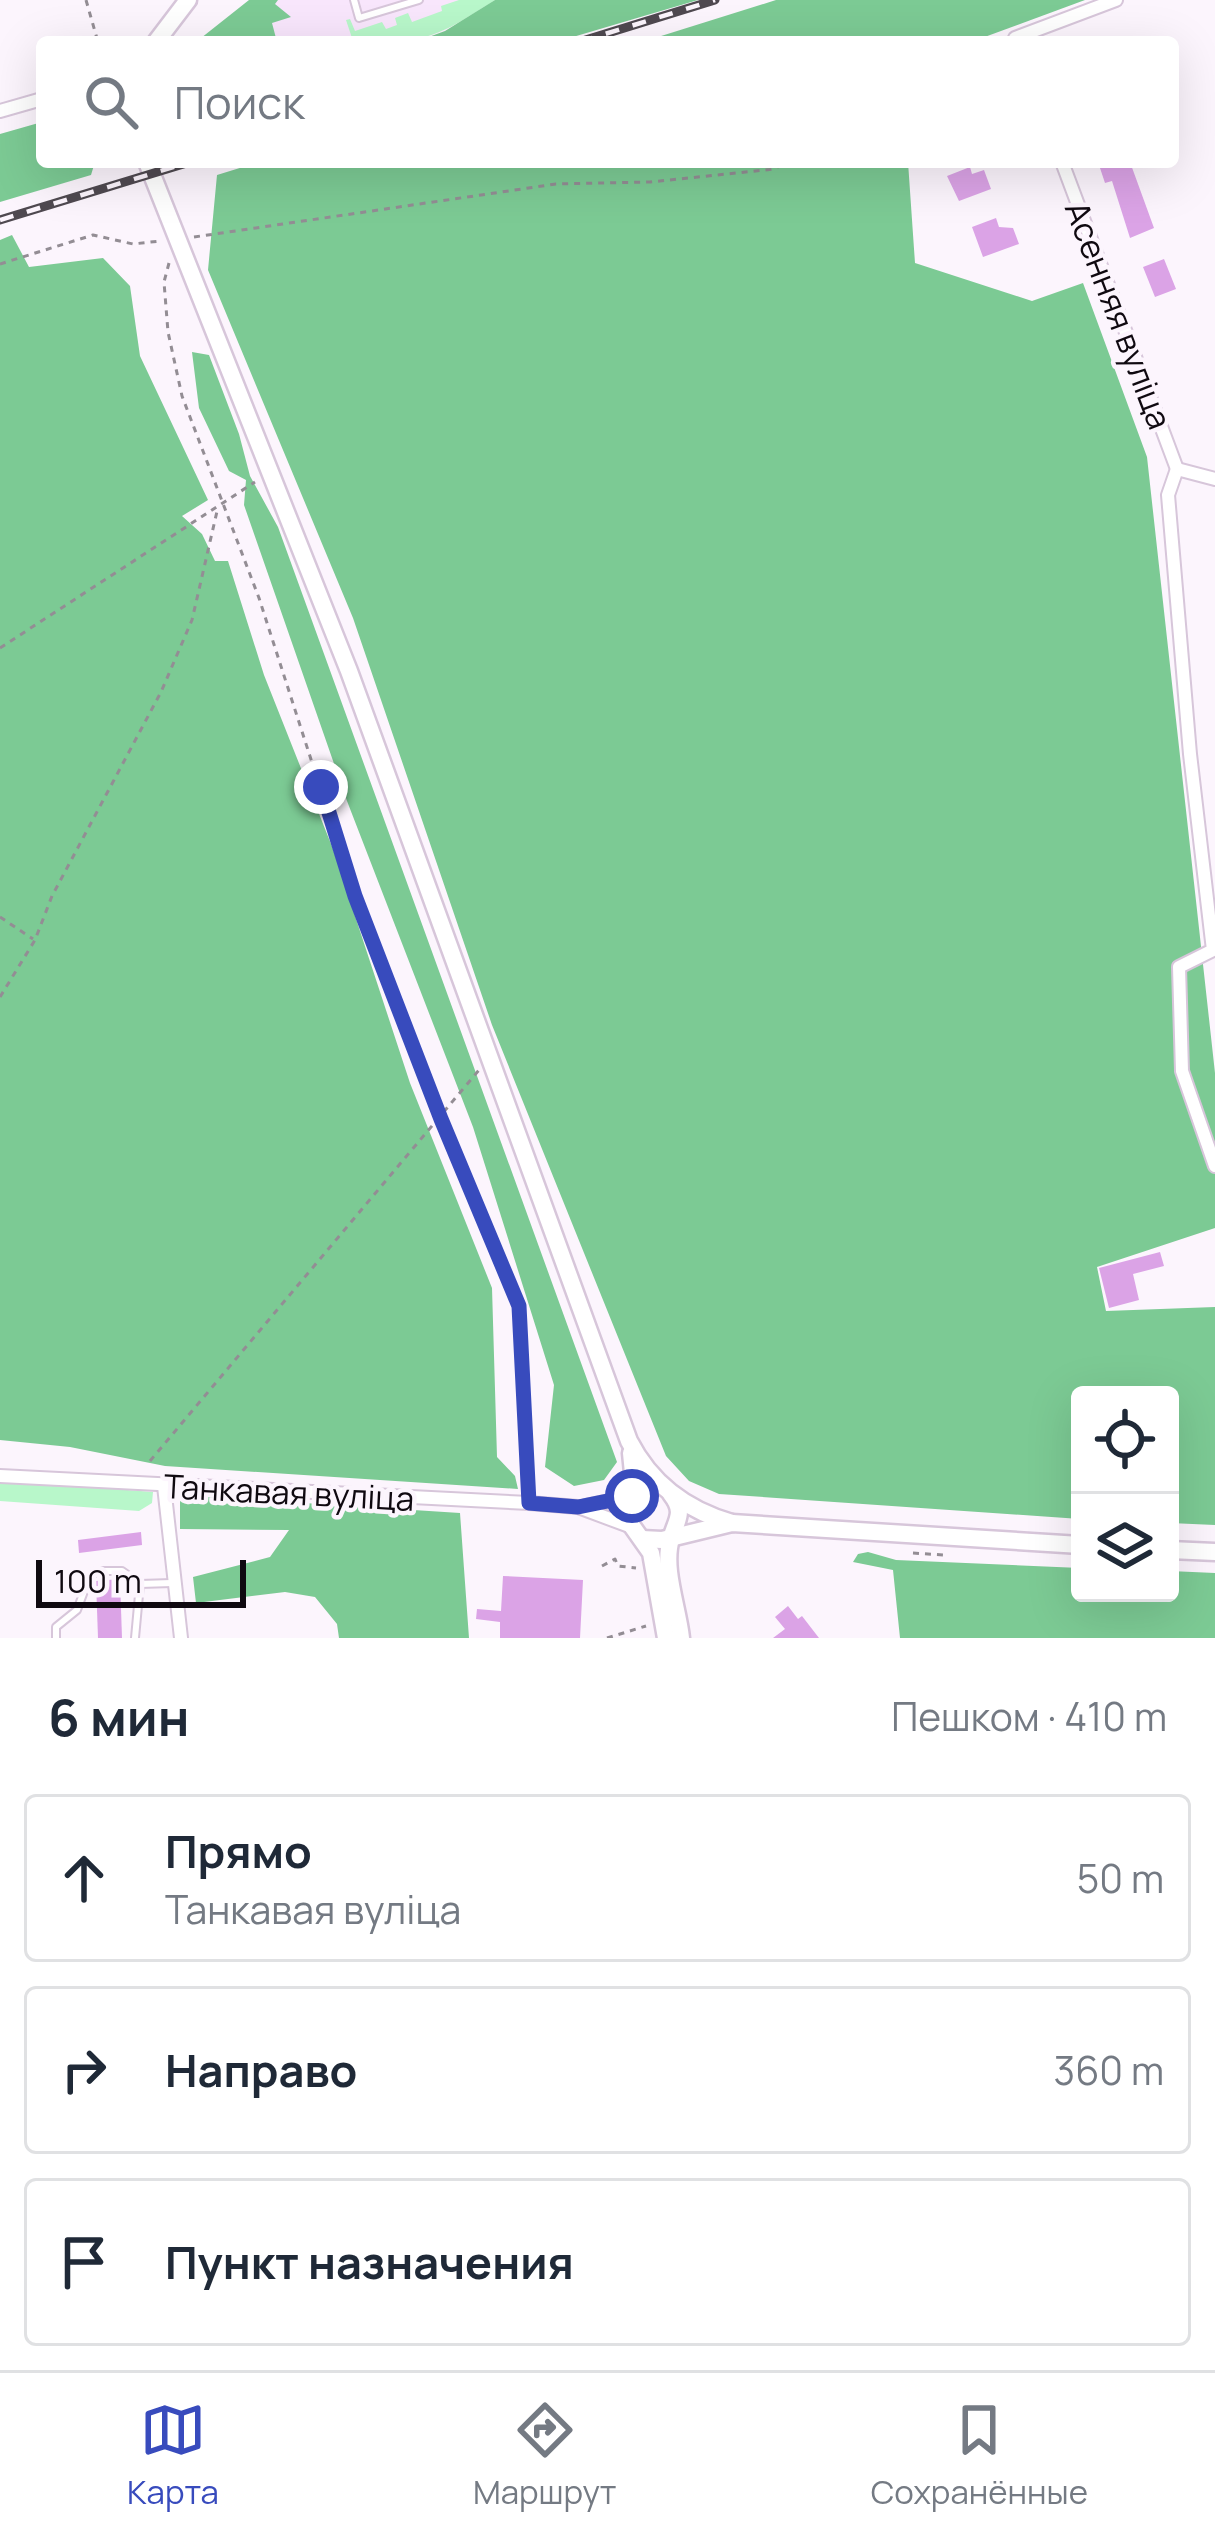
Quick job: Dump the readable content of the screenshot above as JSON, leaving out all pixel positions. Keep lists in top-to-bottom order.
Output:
{
  "streets": {
    "street": ["Асенняя вуліца", "Танкавая вуліца"]
  },
  "scale_bar": "100 m",
  "page": {
    "search": "Поиск",
    "scale": "100 m",
    "heading": ["6 мин", "Пешком · 410 m"],
    "list": [
      ["Прямо", "Танкавая вуліца", "50 m"],
      ["Направо", "360 m"],
      "Пункт назначения"
    ],
    "nav": ["Карта", "Маршрут", "Сохранённые"]
  }
}
